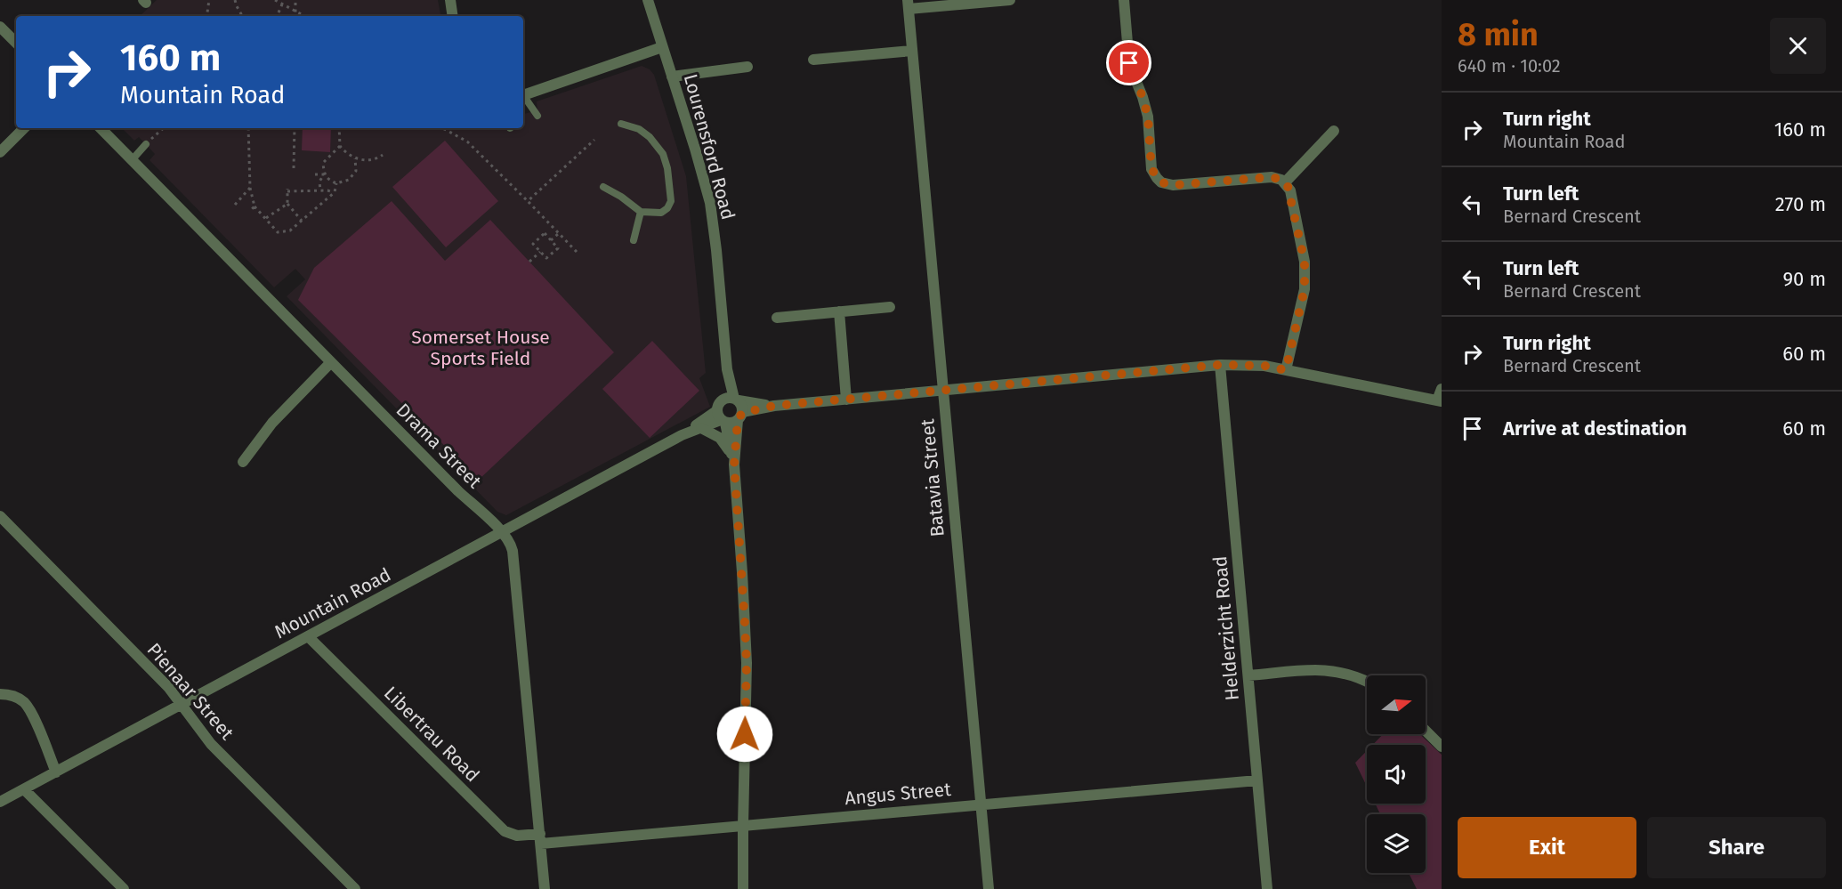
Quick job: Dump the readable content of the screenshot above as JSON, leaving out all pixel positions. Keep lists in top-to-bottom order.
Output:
{
  "streets": {
    "street": [
      "Lourensford Road",
      "Drama Street",
      "Batavia Street",
      "Mountain Road",
      "Helderzicht Road",
      "Pienaar Street",
      "Libertrau Road",
      "Angus Street"
    ]
  },
  "crossings": [
    ["Lourensford Road", "Mountain Road"],
    ["Drama Street", "Mountain Road"],
    ["Drama Street", "Libertrau Road"],
    ["Drama Street", "Angus Street"],
    ["Batavia Street", "Angus Street"],
    ["Mountain Road", "Pienaar Street"],
    ["Mountain Road", "Libertrau Road"],
    ["Helderzicht Road", "Angus Street"],
    ["Libertrau Road", "Angus Street"]
  ],
  "parks": ["Somerset House Sports Field"],
  "north": "right",
  "page": {
    "heading": ["8 min", "640 m · 10:02"],
    "turn": ["160 m", "Mountain Road"],
    "list": [
      {
        "name": "Turn right",
        "note": "Mountain Road",
        "value": "160 m"
      },
      {
        "name": "Turn left",
        "note": "Bernard Crescent",
        "value": "270 m"
      },
      {
        "name": "Turn left",
        "note": "Bernard Crescent",
        "value": "90 m"
      },
      {
        "name": "Turn right",
        "note": "Bernard Crescent",
        "value": "60 m"
      },
      {
        "name": "Arrive at destination",
        "value": "60 m"
      }
    ],
    "buttons": ["Exit", "Share"]
  }
}
